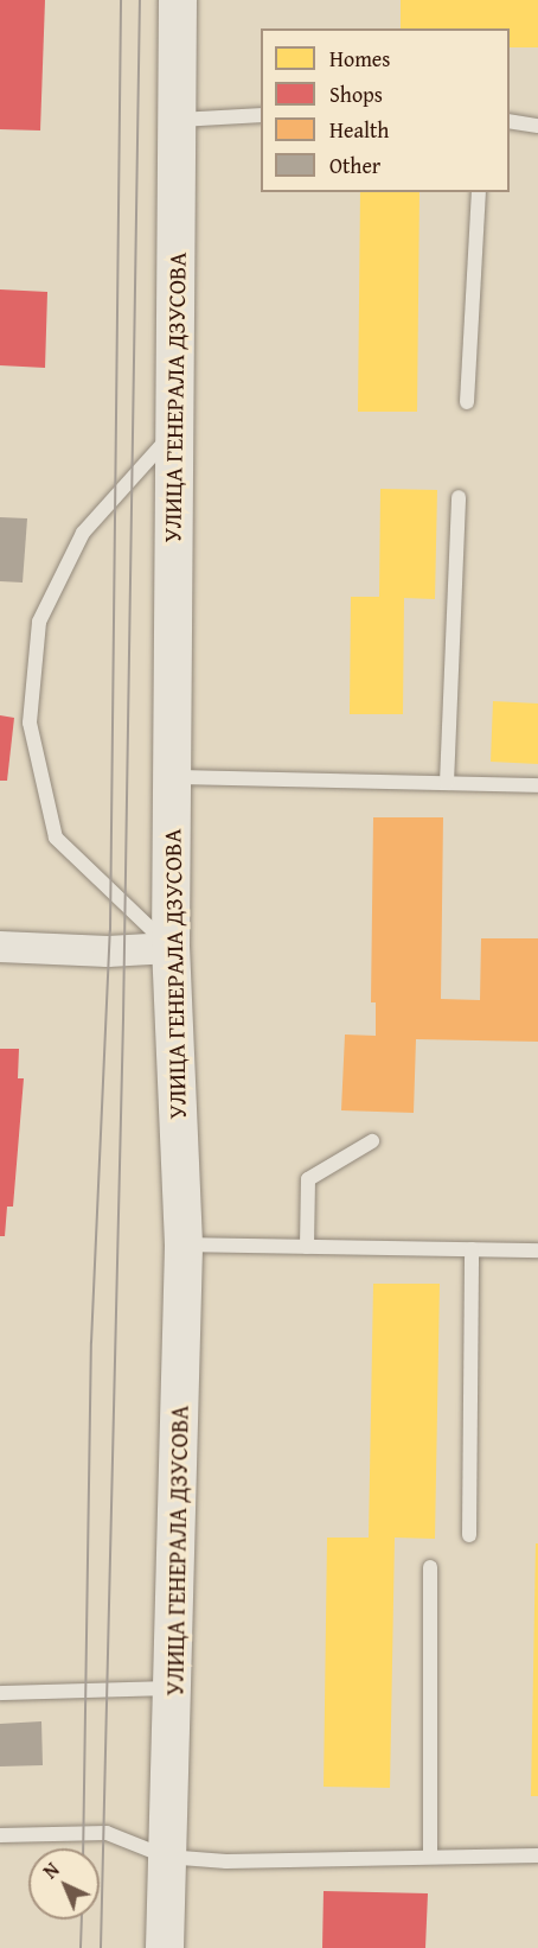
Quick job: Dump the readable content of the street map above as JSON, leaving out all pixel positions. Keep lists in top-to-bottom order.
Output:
{
  "streets": {
    "street": ["УЛИЦА ГЕНЕРАЛА ДЗУСОВА"]
  },
  "legend": [
    "Homes",
    "Shops",
    "Health",
    "Other"
  ],
  "north": "top left"
}
